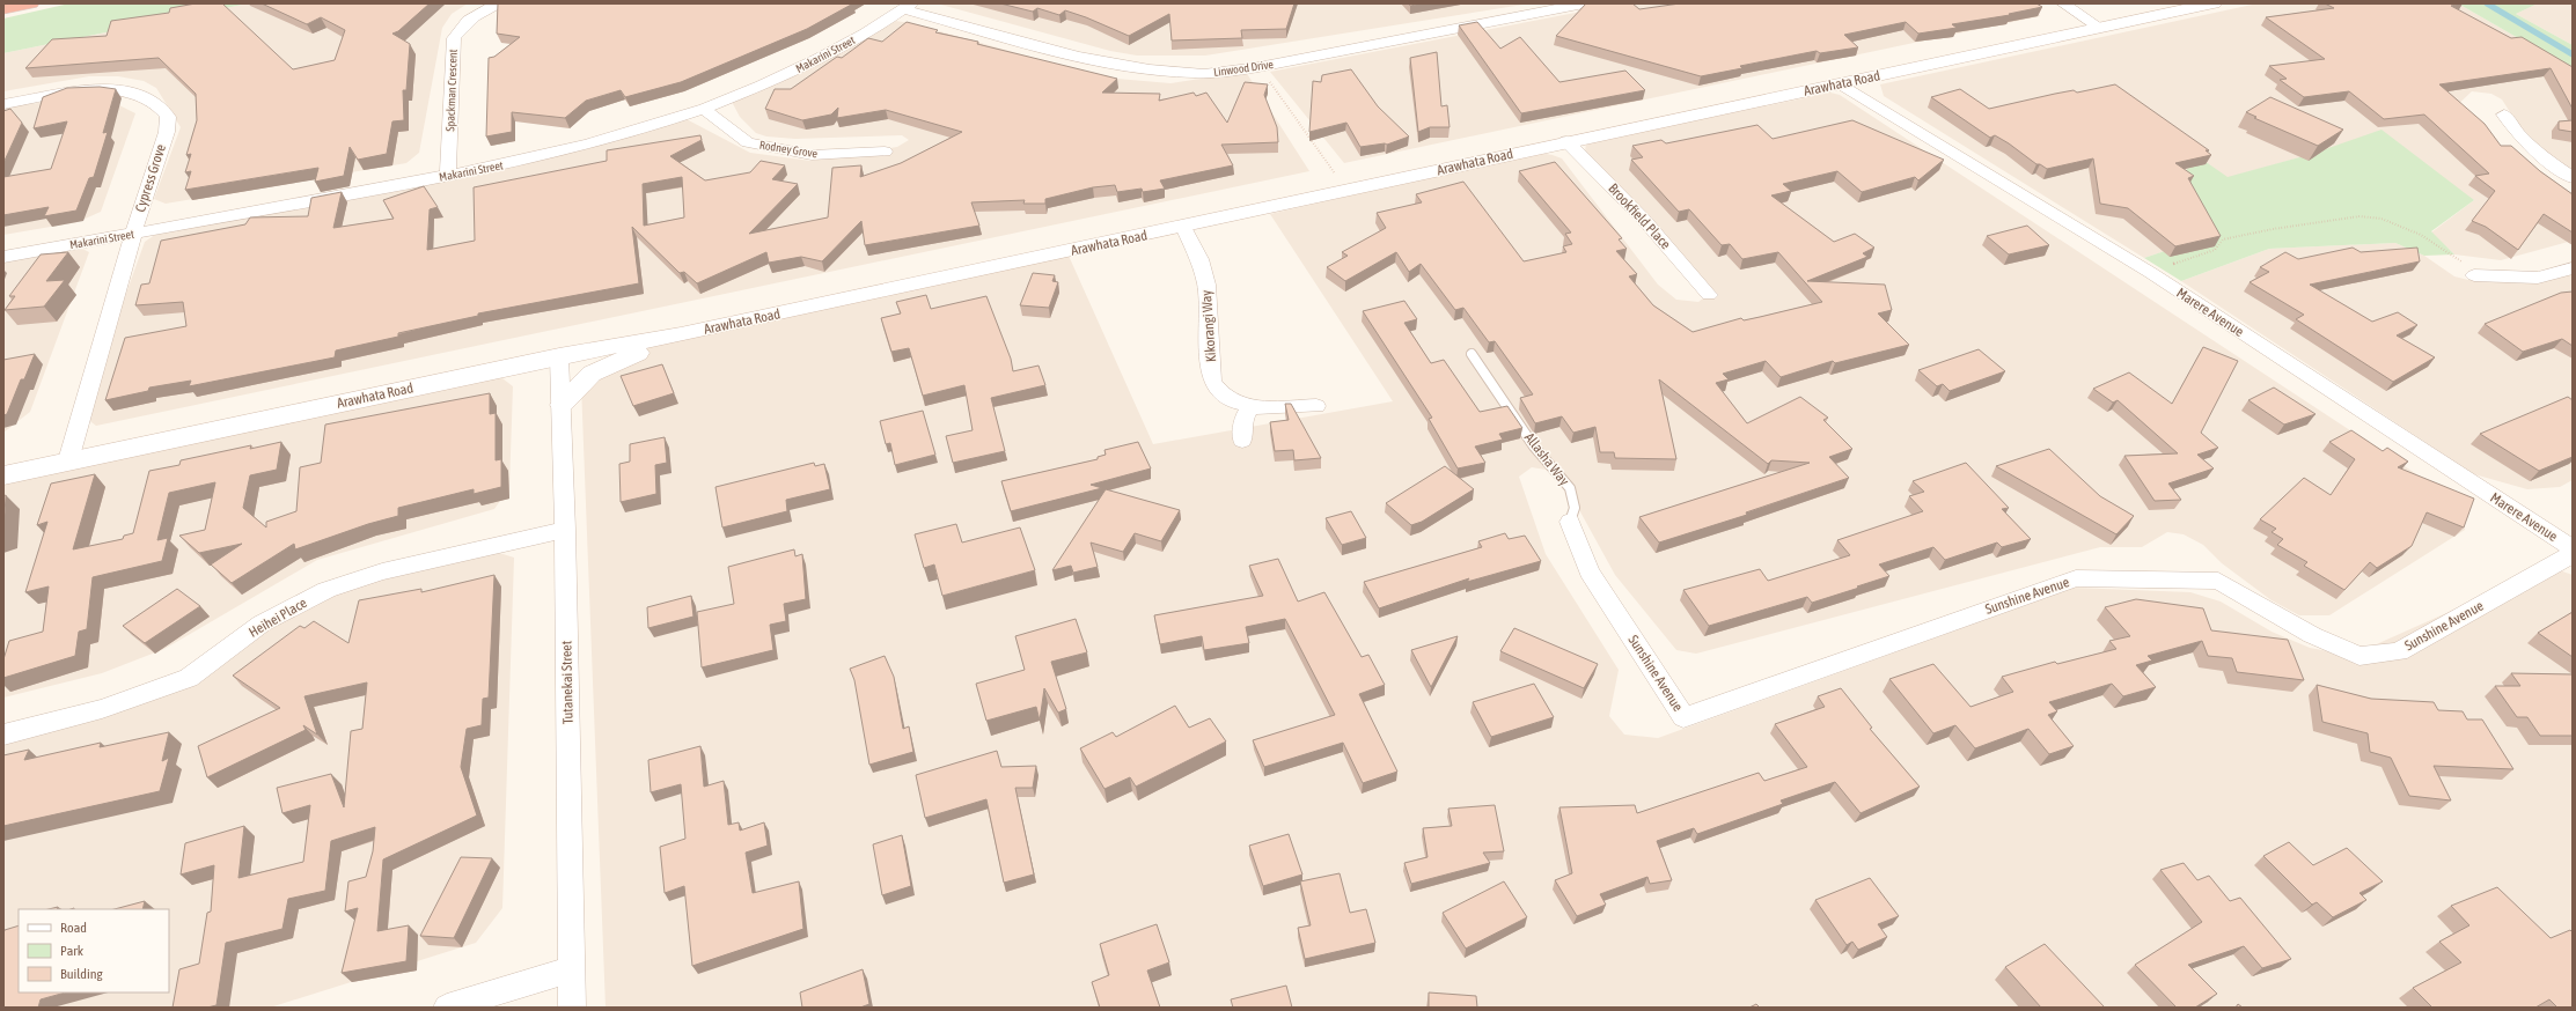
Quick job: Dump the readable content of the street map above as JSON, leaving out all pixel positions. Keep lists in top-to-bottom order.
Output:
{
  "streets": {
    "main road": ["Arawhata Road"],
    "street": [
      "Makarini Street",
      "Linwood Drive",
      "Spackman Crescent",
      "Rodney Grove",
      "Cypress Grove",
      "Brookfield Place",
      "Marere Avenue",
      "Kikorangi Way",
      "Sunshine Avenue",
      "Heihei Place",
      "Tutanekai Street"
    ],
    "lane": ["Allasha Way"]
  },
  "crossings": [
    ["Makarini Street", "Linwood Drive"],
    ["Makarini Street", "Spackman Crescent"],
    ["Makarini Street", "Rodney Grove"],
    ["Makarini Street", "Cypress Grove"],
    ["Arawhata Road", "Cypress Grove"],
    ["Arawhata Road", "Brookfield Place"],
    ["Arawhata Road", "Marere Avenue"],
    ["Arawhata Road", "Kikorangi Way"],
    ["Arawhata Road", "Tutanekai Street"],
    ["Allasha Way", "Sunshine Avenue"],
    ["Heihei Place", "Tutanekai Street"]
  ],
  "legend": ["Road", "Park", "Building"]
}
